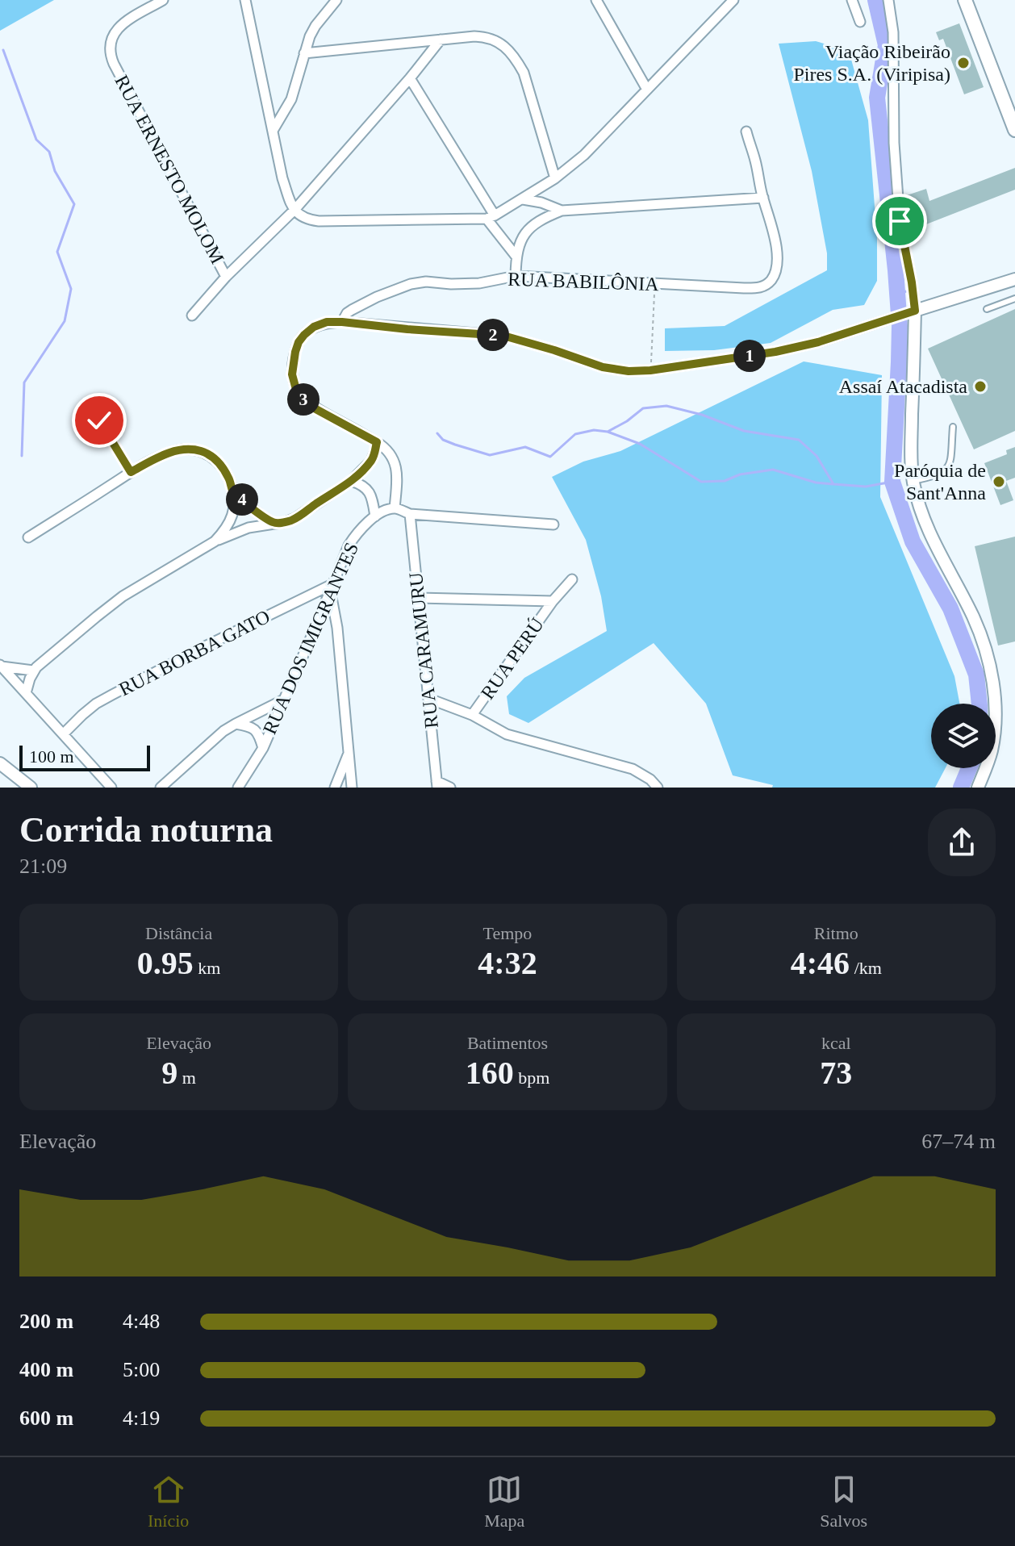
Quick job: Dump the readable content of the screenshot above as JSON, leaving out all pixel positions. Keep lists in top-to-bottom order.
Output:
{
  "streets": {
    "street": [
      "RUA ERNESTO MOLOM",
      "RUA BABILÔNIA",
      "RUA DOS IMIGRANTES",
      "RUA CARAMURU",
      "RUA BORBA GATO",
      "RUA PERÚ"
    ]
  },
  "crossings": [
    ["RUA DOS IMIGRANTES", "RUA BORBA GATO"],
    ["RUA CARAMURU", "RUA PERÚ"]
  ],
  "places": ["Viação Ribeirão Pires S.A. (Viripisa)", "Assaí Atacadista", "Paróquia de Sant'Anna"],
  "scale_bar": "100 m",
  "page": {
    "pins": [
      "2",
      "1",
      "3",
      "4"
    ],
    "scale": "100 m",
    "heading": ["Corrida noturna", "21:09"],
    "stats": [
      ["Distância", "0.95 km"],
      ["Tempo", "4:32"],
      ["Ritmo", "4:46 /km"],
      ["Elevação", "9 m"],
      ["Batimentos", "160 bpm"],
      ["kcal", "73"]
    ],
    "chart": ["Elevação", "67–74 m"],
    "list": [
      {
        "name": "200 m",
        "note": "4:48"
      },
      {
        "name": "400 m",
        "note": "5:00"
      },
      {
        "name": "600 m",
        "note": "4:19"
      }
    ],
    "tabs": ["Início", "Mapa", "Salvos"]
  }
}
